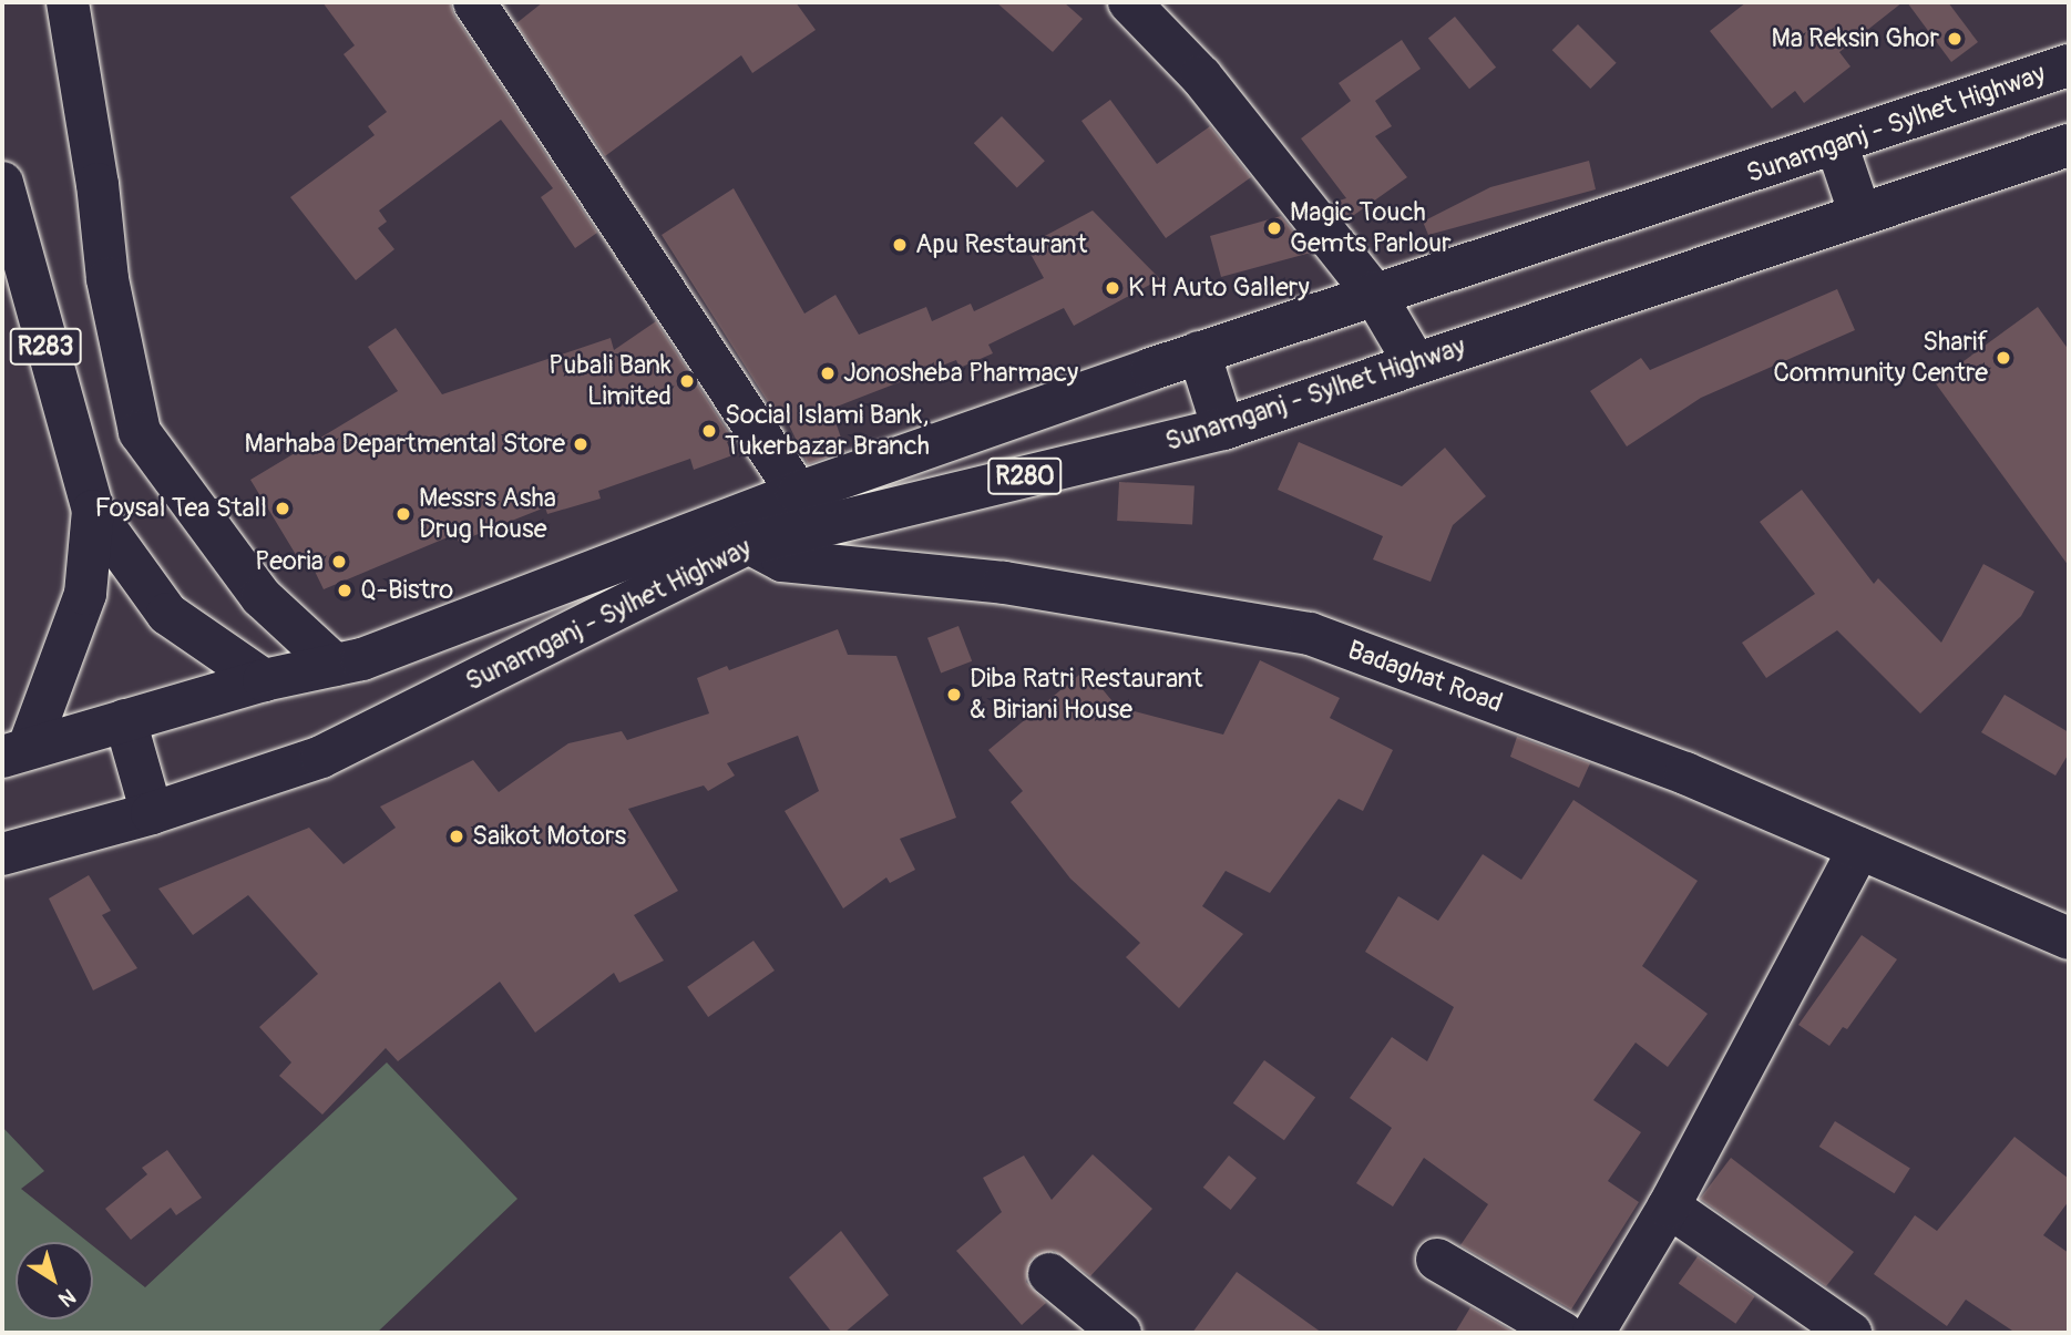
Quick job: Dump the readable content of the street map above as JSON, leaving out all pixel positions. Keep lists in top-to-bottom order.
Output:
{
  "streets": {
    "main road": [
      "Sunamganj - Sylhet Highway",
      "R283",
      "R280",
      "Badaghat Road"
    ]
  },
  "crossings": [
    ["Sunamganj - Sylhet Highway", "Badaghat Road"]
  ],
  "places": [
    "Ma Reksin Ghor",
    "Magic Touch Gemts Parlour",
    "Apu Restaurant",
    "K H Auto Gallery",
    "Sharif Community Centre",
    "Jonosheba Pharmacy",
    "Pubali Bank Limited",
    "Social Islami Bank, Tukerbazar Branch",
    "Marhaba Departmental Store",
    "Foysal Tea Stall",
    "Messrs Asha Drug House",
    "Peoria",
    "Q-Bistro",
    "Diba Ratri Restaurant & Biriani House",
    "Saikot Motors"
  ],
  "north": "bottom right"
}
